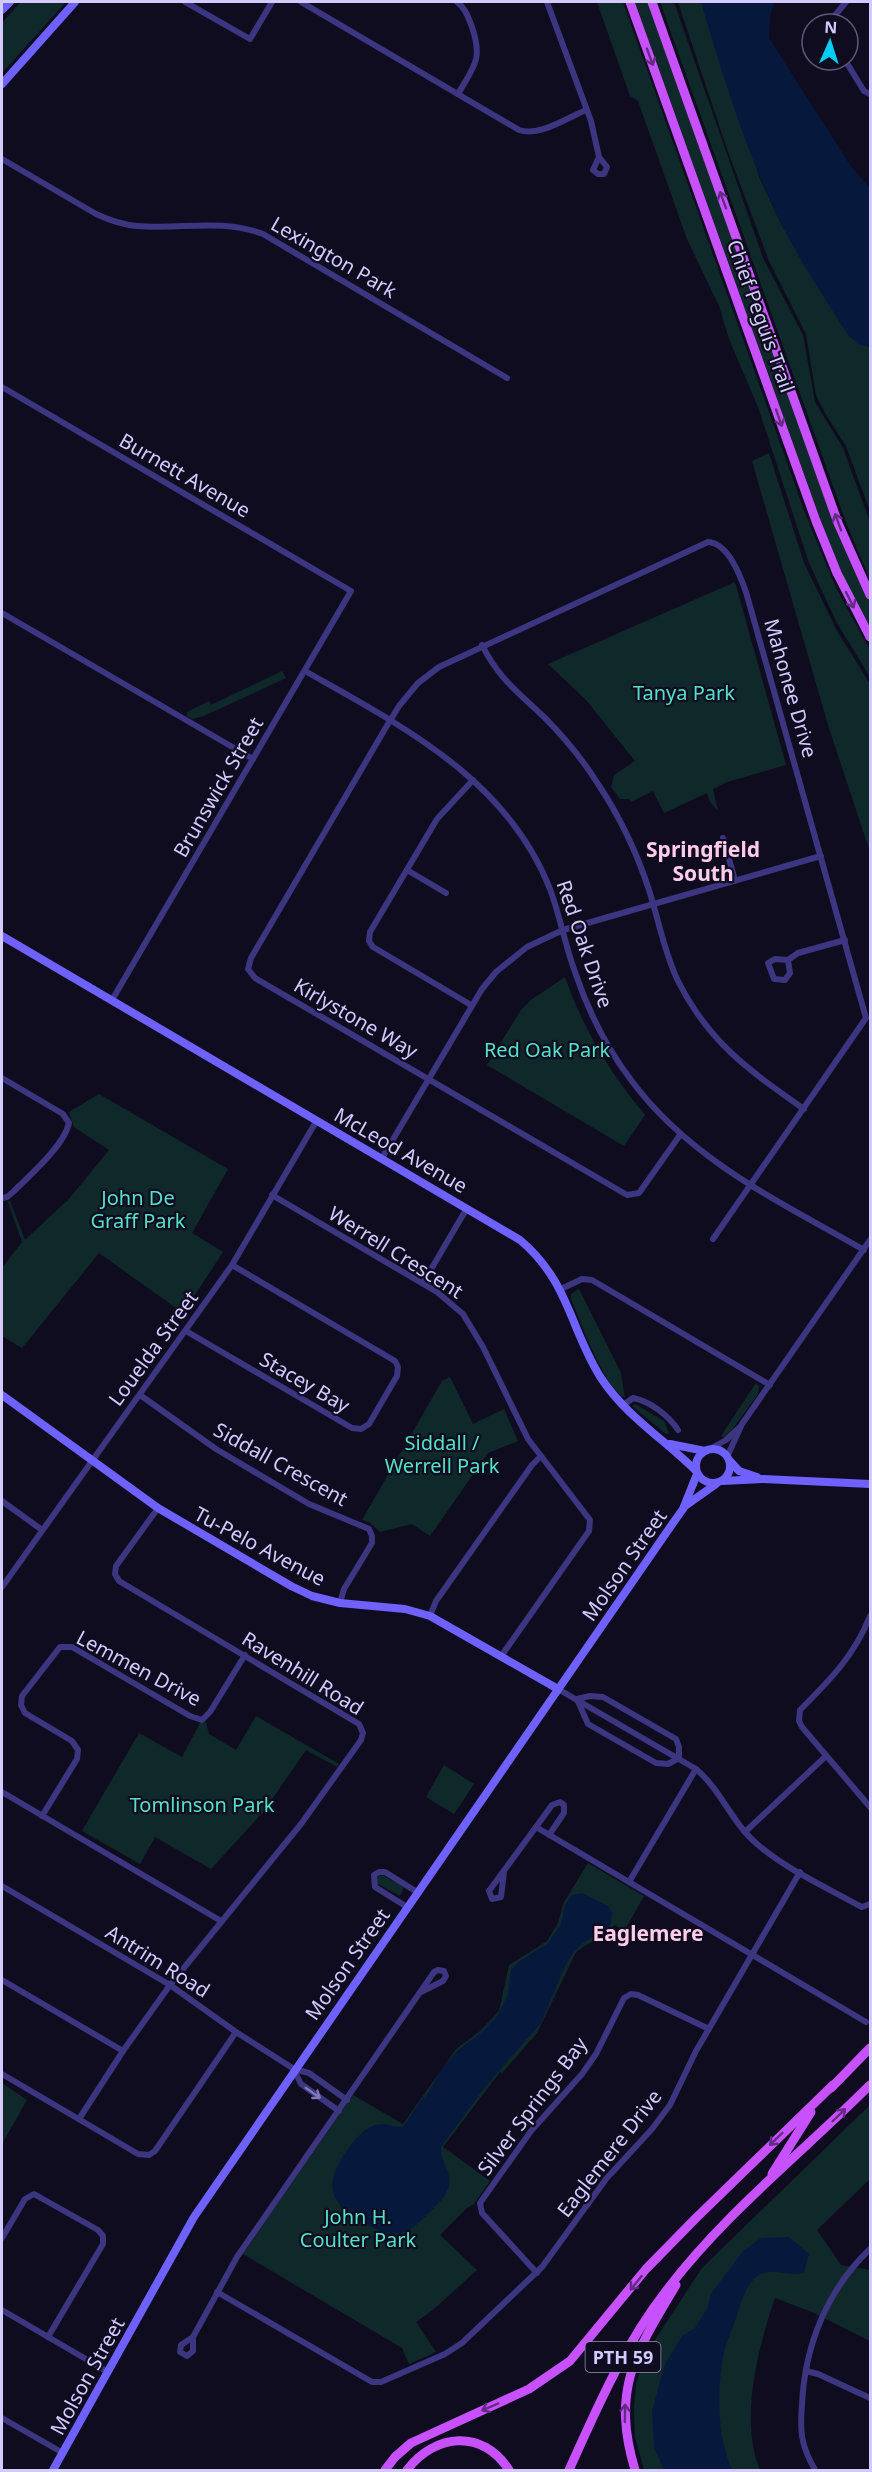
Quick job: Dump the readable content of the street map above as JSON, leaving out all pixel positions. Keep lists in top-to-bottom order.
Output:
{
  "streets": {
    "main road": ["Chief Peguis Trail", "PTH 59"],
    "street": [
      "Lexington Park",
      "Burnett Avenue",
      "Mahonee Drive",
      "Brunswick Street",
      "Red Oak Drive",
      "Kirlystone Way",
      "McLeod Avenue",
      "Werrell Crescent",
      "Louelda Street",
      "Stacey Bay",
      "Siddall Crescent",
      "Tu-Pelo Avenue",
      "Molson Street",
      "Lemmen Drive",
      "Ravenhill Road",
      "Antrim Road",
      "Silver Springs Bay",
      "Eaglemere Drive"
    ]
  },
  "crossings": [
    ["Burnett Avenue", "Brunswick Street"],
    ["Mahonee Drive", "Red Oak Drive"],
    ["Mahonee Drive", "Kirlystone Way"],
    ["Brunswick Street", "Red Oak Drive"],
    ["Brunswick Street", "McLeod Avenue"],
    ["Red Oak Drive", "Kirlystone Way"],
    ["McLeod Avenue", "Louelda Street"],
    ["McLeod Avenue", "Molson Street"],
    ["Werrell Crescent", "Louelda Street"],
    ["Werrell Crescent", "Tu-Pelo Avenue"],
    ["Louelda Street", "Stacey Bay"],
    ["Louelda Street", "Siddall Crescent"],
    ["Louelda Street", "Tu-Pelo Avenue"],
    ["Siddall Crescent", "Tu-Pelo Avenue"],
    ["Tu-Pelo Avenue", "Molson Street"],
    ["Tu-Pelo Avenue", "Ravenhill Road"],
    ["Molson Street", "Antrim Road"],
    ["Lemmen Drive", "Ravenhill Road"],
    ["Ravenhill Road", "Antrim Road"],
    ["Silver Springs Bay", "Eaglemere Drive"]
  ],
  "districts": ["Springfield South", "Eaglemere"],
  "parks": [
    "Tanya Park",
    "Red Oak Park",
    "John De Graff Park",
    "Siddall / Werrell Park",
    "Tomlinson Park",
    "John H. Coulter Park"
  ],
  "north": "top"
}
